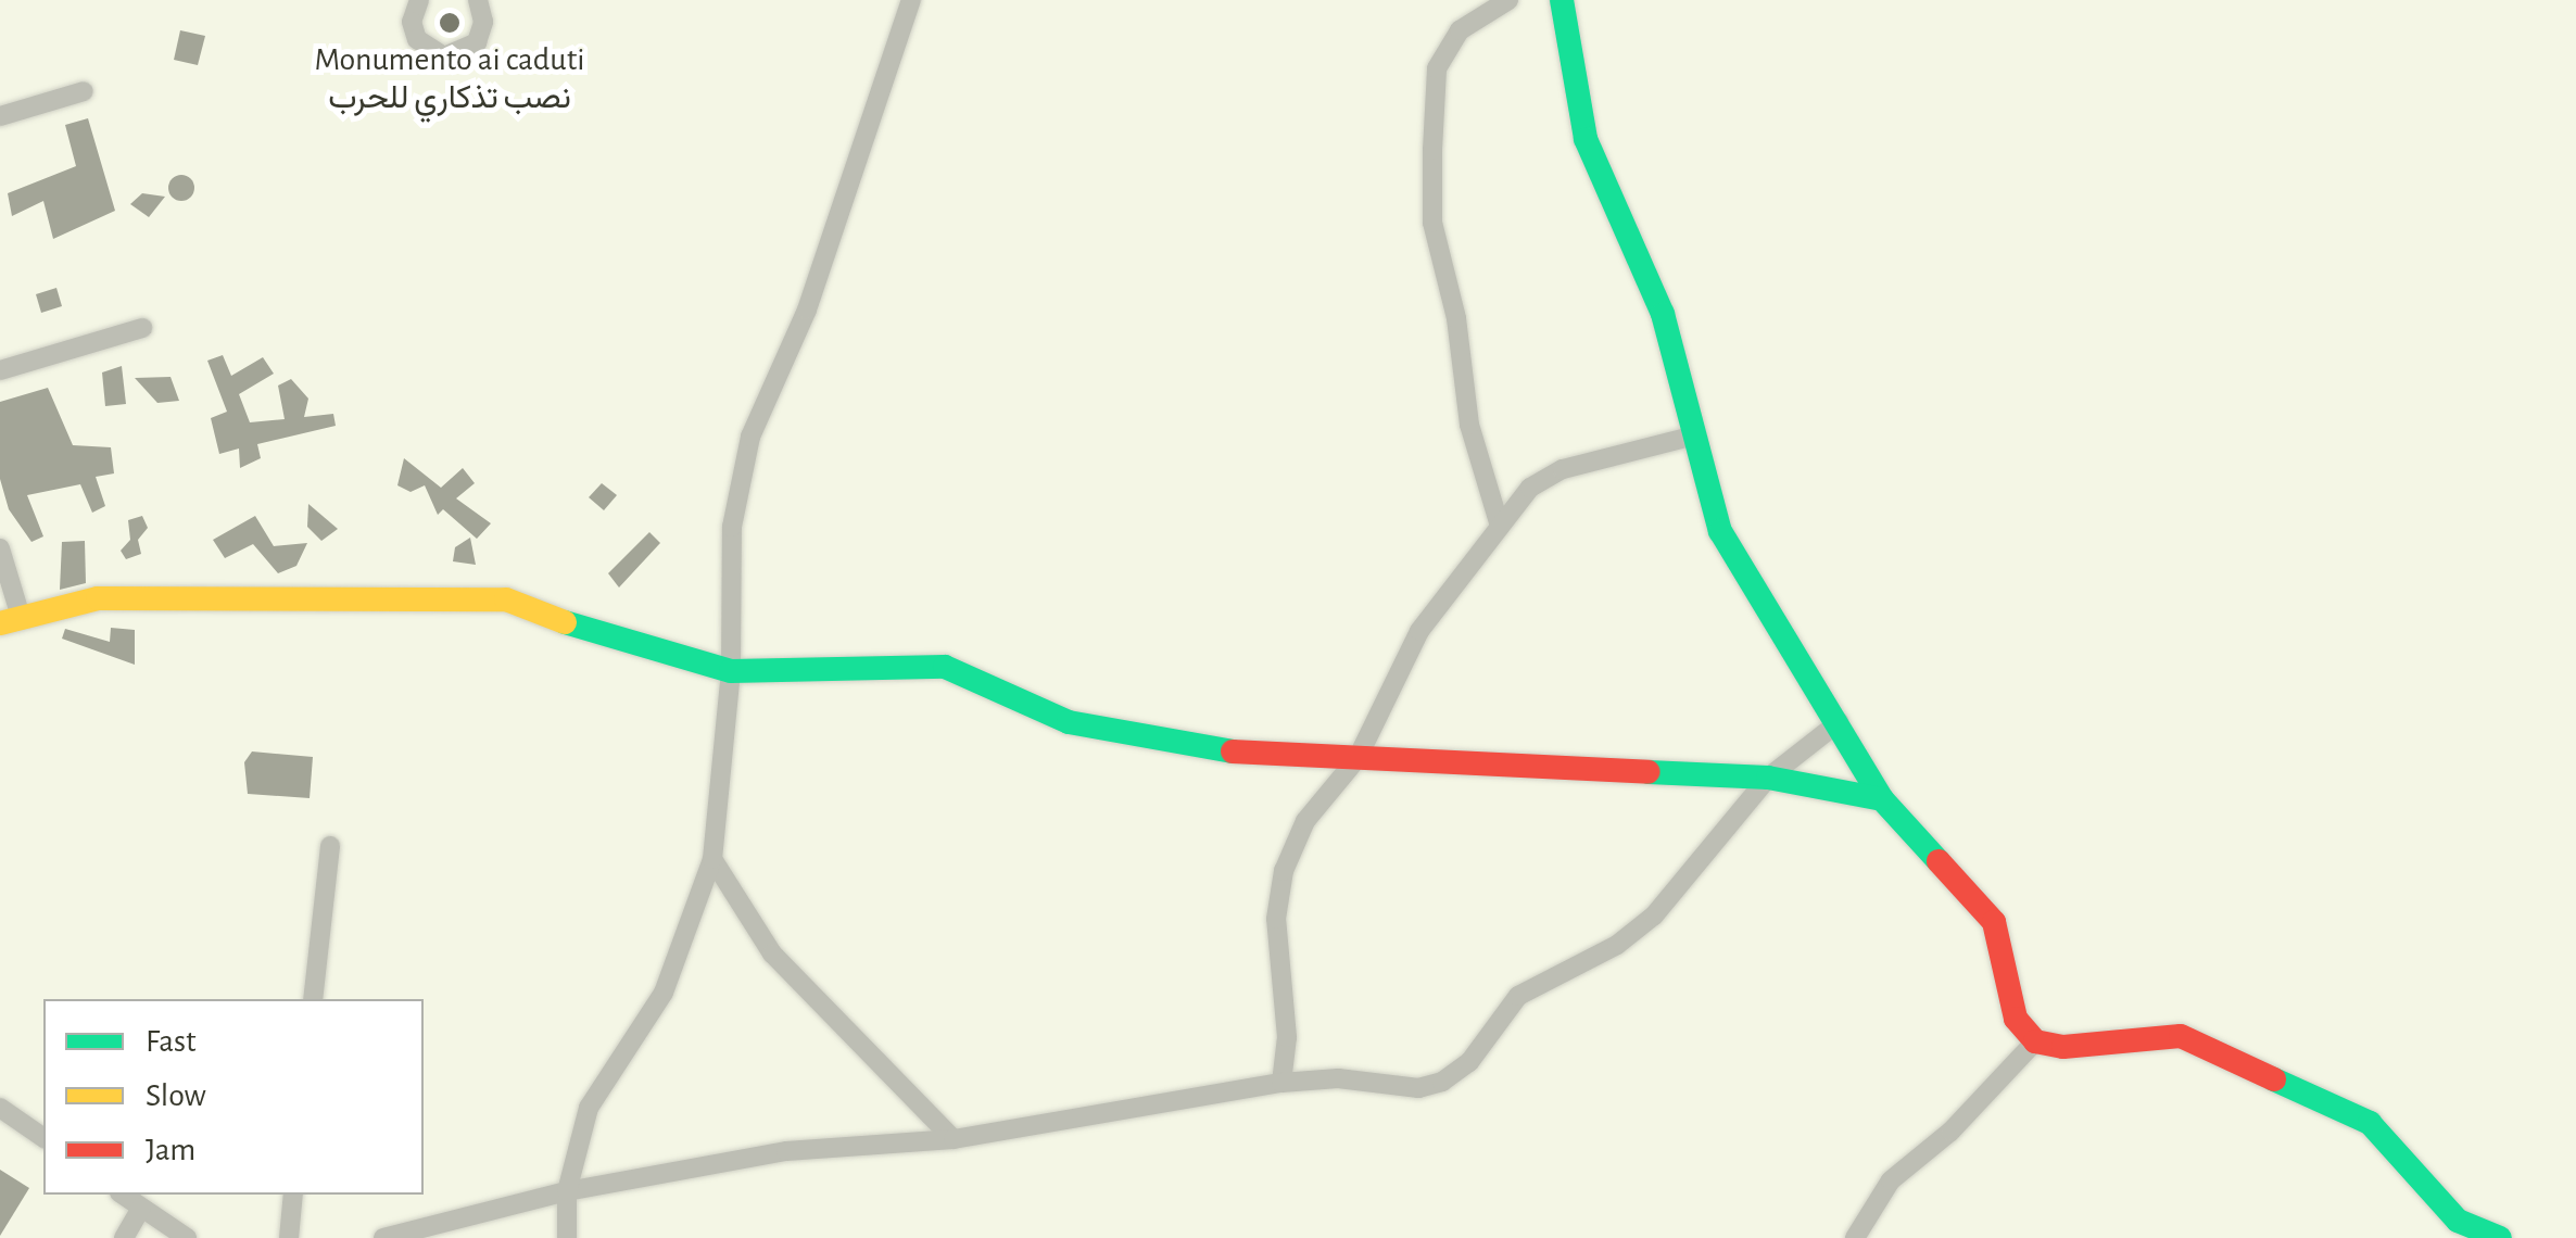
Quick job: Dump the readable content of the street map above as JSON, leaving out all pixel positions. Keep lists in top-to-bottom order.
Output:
{
  "places": ["Monumento ai caduti نصب تذكاري للحرب"],
  "legend": ["Fast", "Slow", "Jam"]
}
